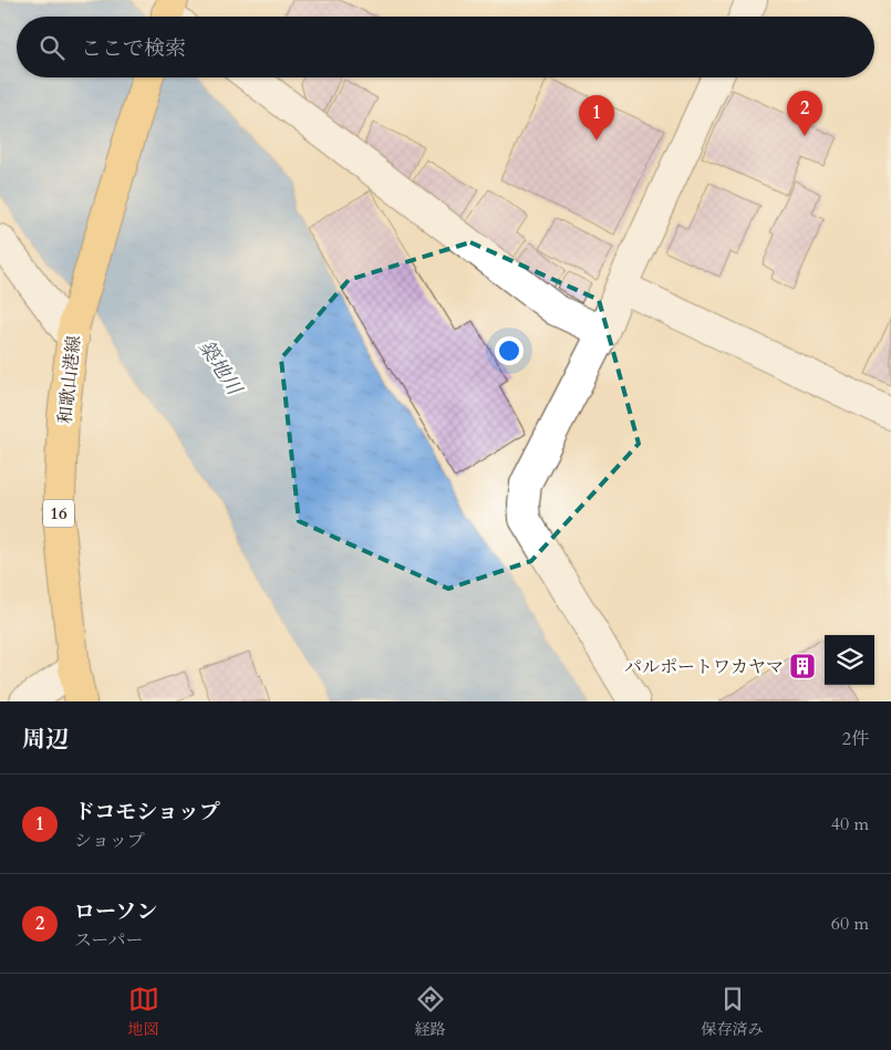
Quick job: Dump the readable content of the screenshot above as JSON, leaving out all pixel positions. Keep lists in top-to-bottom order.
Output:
{
  "streets": {
    "main road": ["和歌山港線", "16"]
  },
  "water": ["築地川"],
  "places": {
    "building": ["パルポートワカヤマ"]
  },
  "page": {
    "search": "ここで検索",
    "pins": ["2", "1"],
    "heading": ["周辺", "2件"],
    "list": [
      {
        "mark": "1",
        "name": "ドコモショップ",
        "note": "ショップ",
        "value": "40 m"
      },
      {
        "mark": "2",
        "name": "ローソン",
        "note": "スーパー",
        "value": "60 m"
      }
    ],
    "nav": ["地図", "経路", "保存済み"]
  }
}
